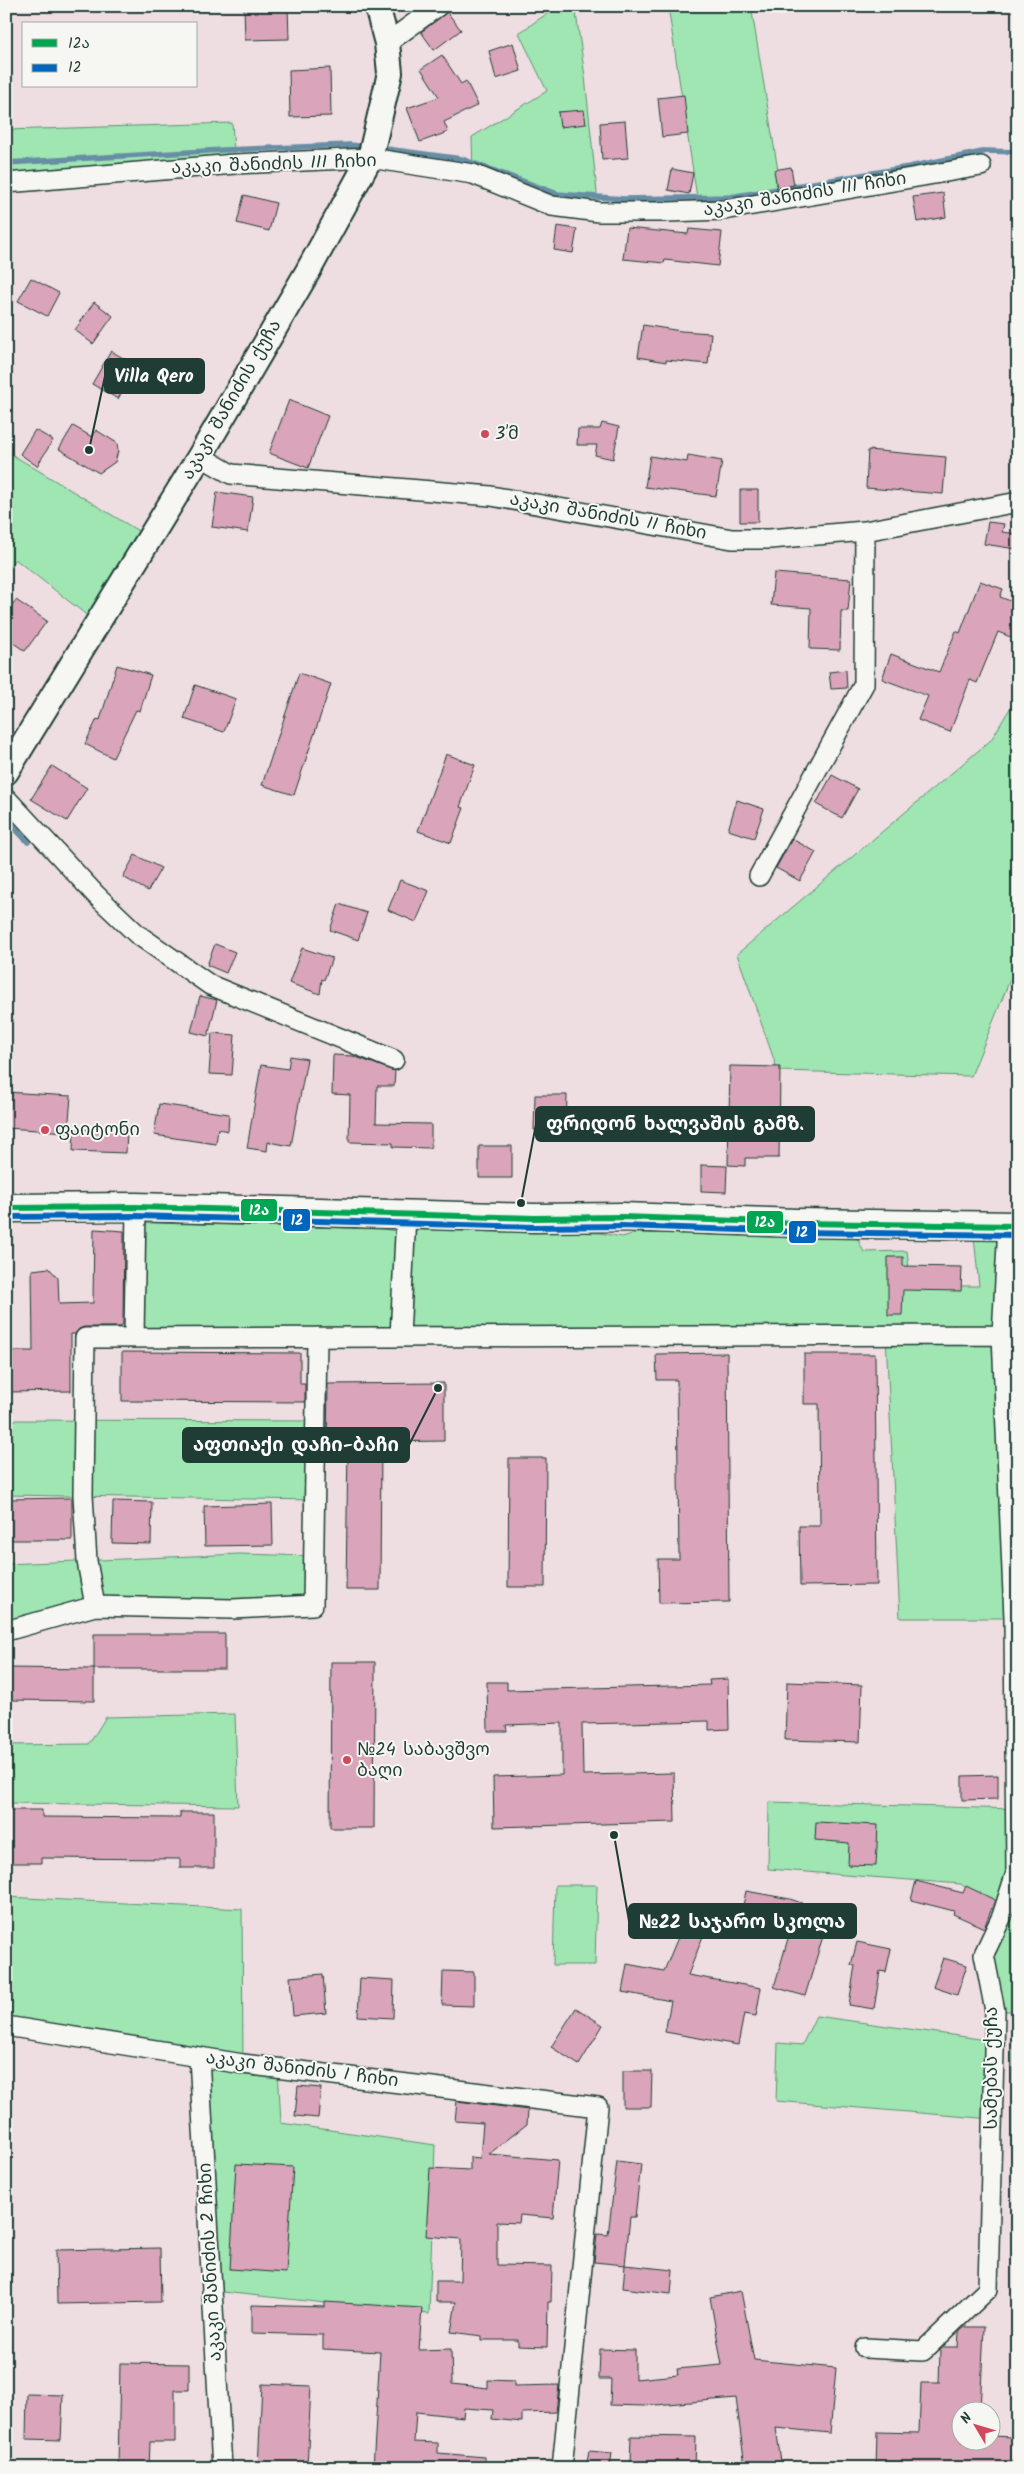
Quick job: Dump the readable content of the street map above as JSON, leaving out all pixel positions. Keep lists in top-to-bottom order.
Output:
{
  "streets": {
    "street": [
      "აკაკი შანიძის III ჩიხი",
      "აკაკი შანიძის ქუჩა",
      "აკაკი შანიძის II ჩიხი",
      "სამებას ქუჩა",
      "აკაკი შანიძის I ჩიხი",
      "აკაკი შანიძის 2 ჩიხი"
    ]
  },
  "crossings": [
    ["აკაკი შანიძის III ჩიხი", "აკაკი შანიძის ქუჩა"],
    ["აკაკი შანიძის ქუჩა", "აკაკი შანიძის II ჩიხი"],
    ["აკაკი შანიძის I ჩიხი", "აკაკი შანიძის 2 ჩიხი"]
  ],
  "places": [
    "3'მ",
    "Villa Qero",
    "ფაიტონი",
    "ფრიდონ ხალვაშის გამზ.",
    "აფთიაქი დაჩი-ბაჩი",
    "№24 საბავშვო ბაღი",
    "№22 საჯარო სკოლა"
  ],
  "lines": ["transit line 12ა", "transit line 12"],
  "legend": ["12ა", "12"],
  "north": "top left"
}
